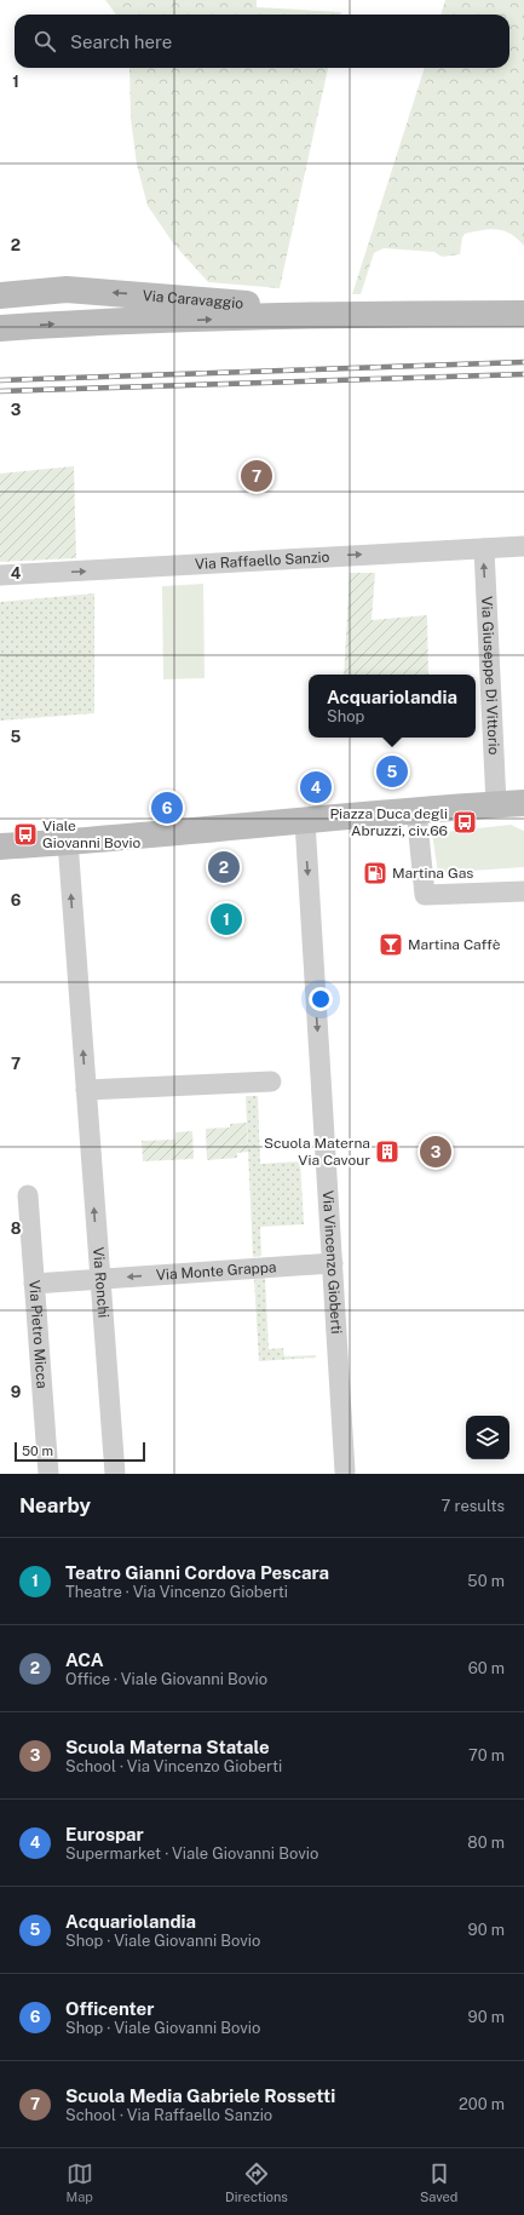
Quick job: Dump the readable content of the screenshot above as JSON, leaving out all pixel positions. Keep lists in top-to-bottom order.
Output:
{
  "streets": {
    "street": [
      "Via Caravaggio",
      "Via Raffaello Sanzio",
      "Via Giuseppe Di Vittorio",
      "Via Vincenzo Gioberti",
      "Via Monte Grappa",
      "Via Ronchi",
      "Via Pietro Micca"
    ]
  },
  "crossings": [
    ["Via Raffaello Sanzio", "Via Giuseppe Di Vittorio"],
    ["Via Vincenzo Gioberti", "Via Monte Grappa"],
    ["Via Monte Grappa", "Via Ronchi"],
    ["Via Monte Grappa", "Via Pietro Micca"]
  ],
  "one_way": [
    "Via Raffaello Sanzio",
    "Via Giuseppe Di Vittorio",
    "Via Vincenzo Gioberti",
    "Via Monte Grappa",
    "Via Ronchi"
  ],
  "places": {
    "bus stop": ["Piazza Duca degli Abruzzi, civ.66", "Viale Giovanni Bovio"],
    "fuel station": ["Martina Gas"],
    "bar": ["Martina Caffè"],
    "building": ["Scuola Materna Via Cavour"]
  },
  "scale_bar": "50 m",
  "page": {
    "search": "Search here",
    "pins": [
      "7",
      "5",
      "4",
      "6",
      "2",
      "1",
      "3"
    ],
    "popup": ["Acquariolandia", "Shop"],
    "scale": "50 m",
    "heading": ["Nearby", "7 results"],
    "list": [
      {
        "mark": "1",
        "name": "Teatro Gianni Cordova Pescara",
        "note": "Theatre · Via Vincenzo Gioberti",
        "value": "50 m"
      },
      {
        "mark": "2",
        "name": "ACA",
        "note": "Office · Viale Giovanni Bovio",
        "value": "60 m"
      },
      {
        "mark": "3",
        "name": "Scuola Materna Statale",
        "note": "School · Via Vincenzo Gioberti",
        "value": "70 m"
      },
      {
        "mark": "4",
        "name": "Eurospar",
        "note": "Supermarket · Viale Giovanni Bovio",
        "value": "80 m"
      },
      {
        "mark": "5",
        "name": "Acquariolandia",
        "note": "Shop · Viale Giovanni Bovio",
        "value": "90 m"
      },
      {
        "mark": "6",
        "name": "Officenter",
        "note": "Shop · Viale Giovanni Bovio",
        "value": "90 m"
      },
      {
        "mark": "7",
        "name": "Scuola Media Gabriele Rossetti",
        "note": "School · Via Raffaello Sanzio",
        "value": "200 m"
      }
    ],
    "nav": ["Map", "Directions", "Saved"]
  },
  "grid": {
    "rows": [
      "1",
      "2",
      "3",
      "4",
      "5",
      "6",
      "7",
      "8",
      "9"
    ]
  }
}
